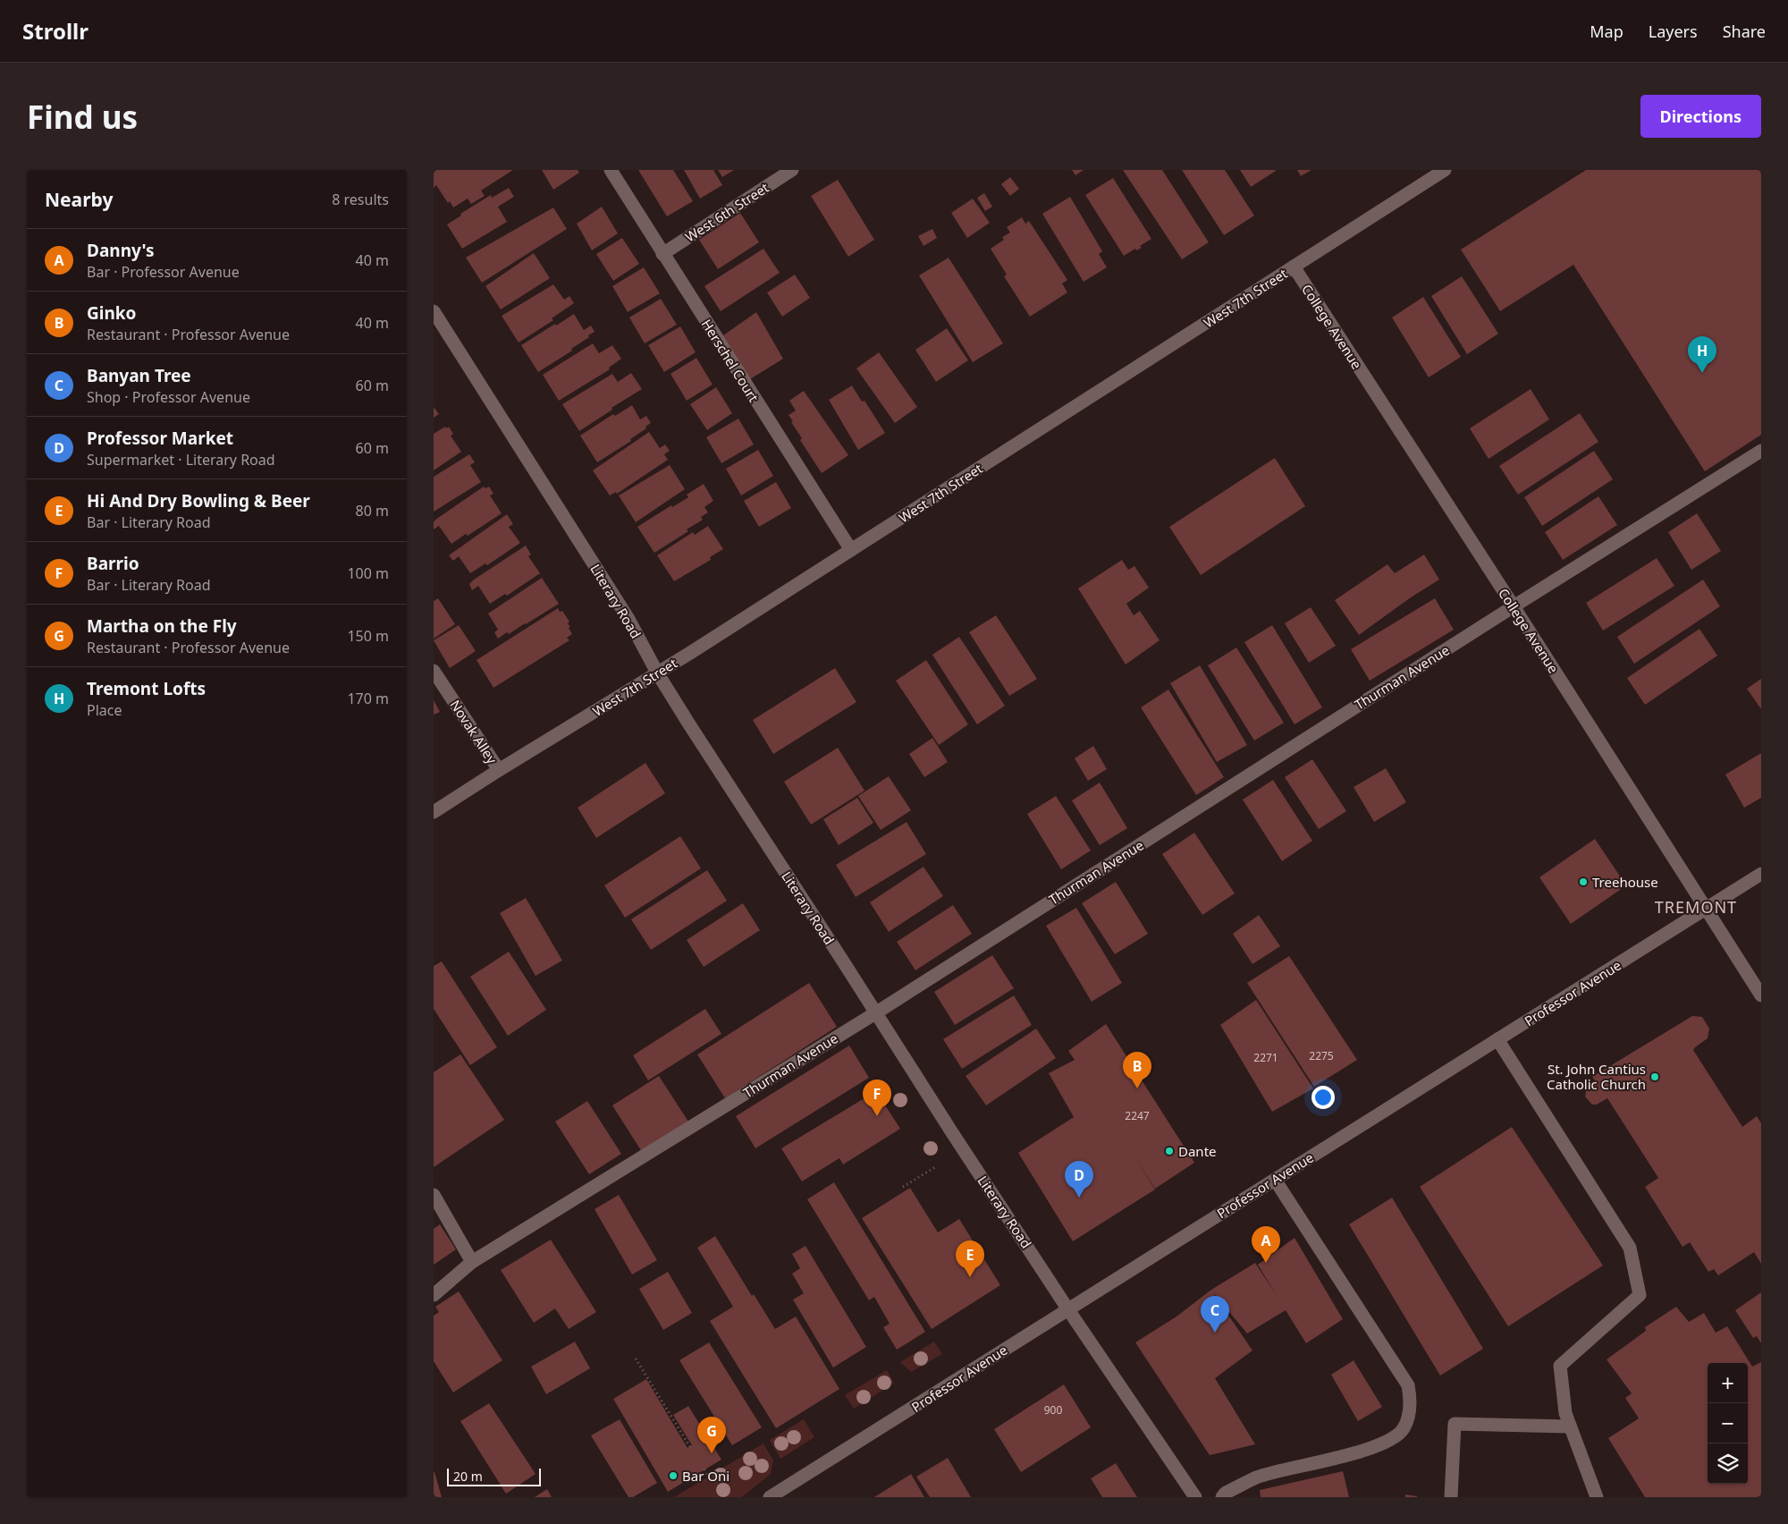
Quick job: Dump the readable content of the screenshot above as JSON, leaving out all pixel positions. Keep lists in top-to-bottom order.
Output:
{
  "streets": {
    "street": [
      "West 6th Street",
      "West 7th Street",
      "College Avenue",
      "Herschel Court",
      "Literary Road",
      "Thurman Avenue",
      "Novak Alley",
      "Professor Avenue"
    ]
  },
  "crossings": [
    ["West 6th Street", "Herschel Court"],
    ["West 7th Street", "College Avenue"],
    ["West 7th Street", "Herschel Court"],
    ["West 7th Street", "Literary Road"],
    ["West 7th Street", "Novak Alley"],
    ["College Avenue", "Thurman Avenue"],
    ["College Avenue", "Professor Avenue"],
    ["Literary Road", "Thurman Avenue"],
    ["Literary Road", "Professor Avenue"]
  ],
  "districts": ["TREMONT"],
  "places": [
    "Treehouse",
    "St. John Cantius Catholic Church",
    "Dante",
    "Bar Oni"
  ],
  "house_numbers": [
    "2275",
    "2271",
    "2247",
    "900"
  ],
  "scale_bar": "20 m",
  "page": {
    "header": "Strollr",
    "nav": ["Map", "Layers", "Share"],
    "buttons": "Directions",
    "title": "Find us",
    "heading": ["Nearby", "8 results"],
    "list": [
      {
        "mark": "A",
        "name": "Danny's",
        "note": "Bar · Professor Avenue",
        "value": "40 m"
      },
      {
        "mark": "B",
        "name": "Ginko",
        "note": "Restaurant · Professor Avenue",
        "value": "40 m"
      },
      {
        "mark": "C",
        "name": "Banyan Tree",
        "note": "Shop · Professor Avenue",
        "value": "60 m"
      },
      {
        "mark": "D",
        "name": "Professor Market",
        "note": "Supermarket · Literary Road",
        "value": "60 m"
      },
      {
        "mark": "E",
        "name": "Hi And Dry Bowling & Beer",
        "note": "Bar · Literary Road",
        "value": "80 m"
      },
      {
        "mark": "F",
        "name": "Barrio",
        "note": "Bar · Literary Road",
        "value": "100 m"
      },
      {
        "mark": "G",
        "name": "Martha on the Fly",
        "note": "Restaurant · Professor Avenue",
        "value": "150 m"
      },
      {
        "mark": "H",
        "name": "Tremont Lofts",
        "note": "Place",
        "value": "170 m"
      }
    ],
    "pins": [
      "H",
      "B",
      "F",
      "D",
      "A",
      "E",
      "C",
      "G"
    ],
    "map_buttons": ["+", "−"],
    "scale": "20 m"
  }
}
